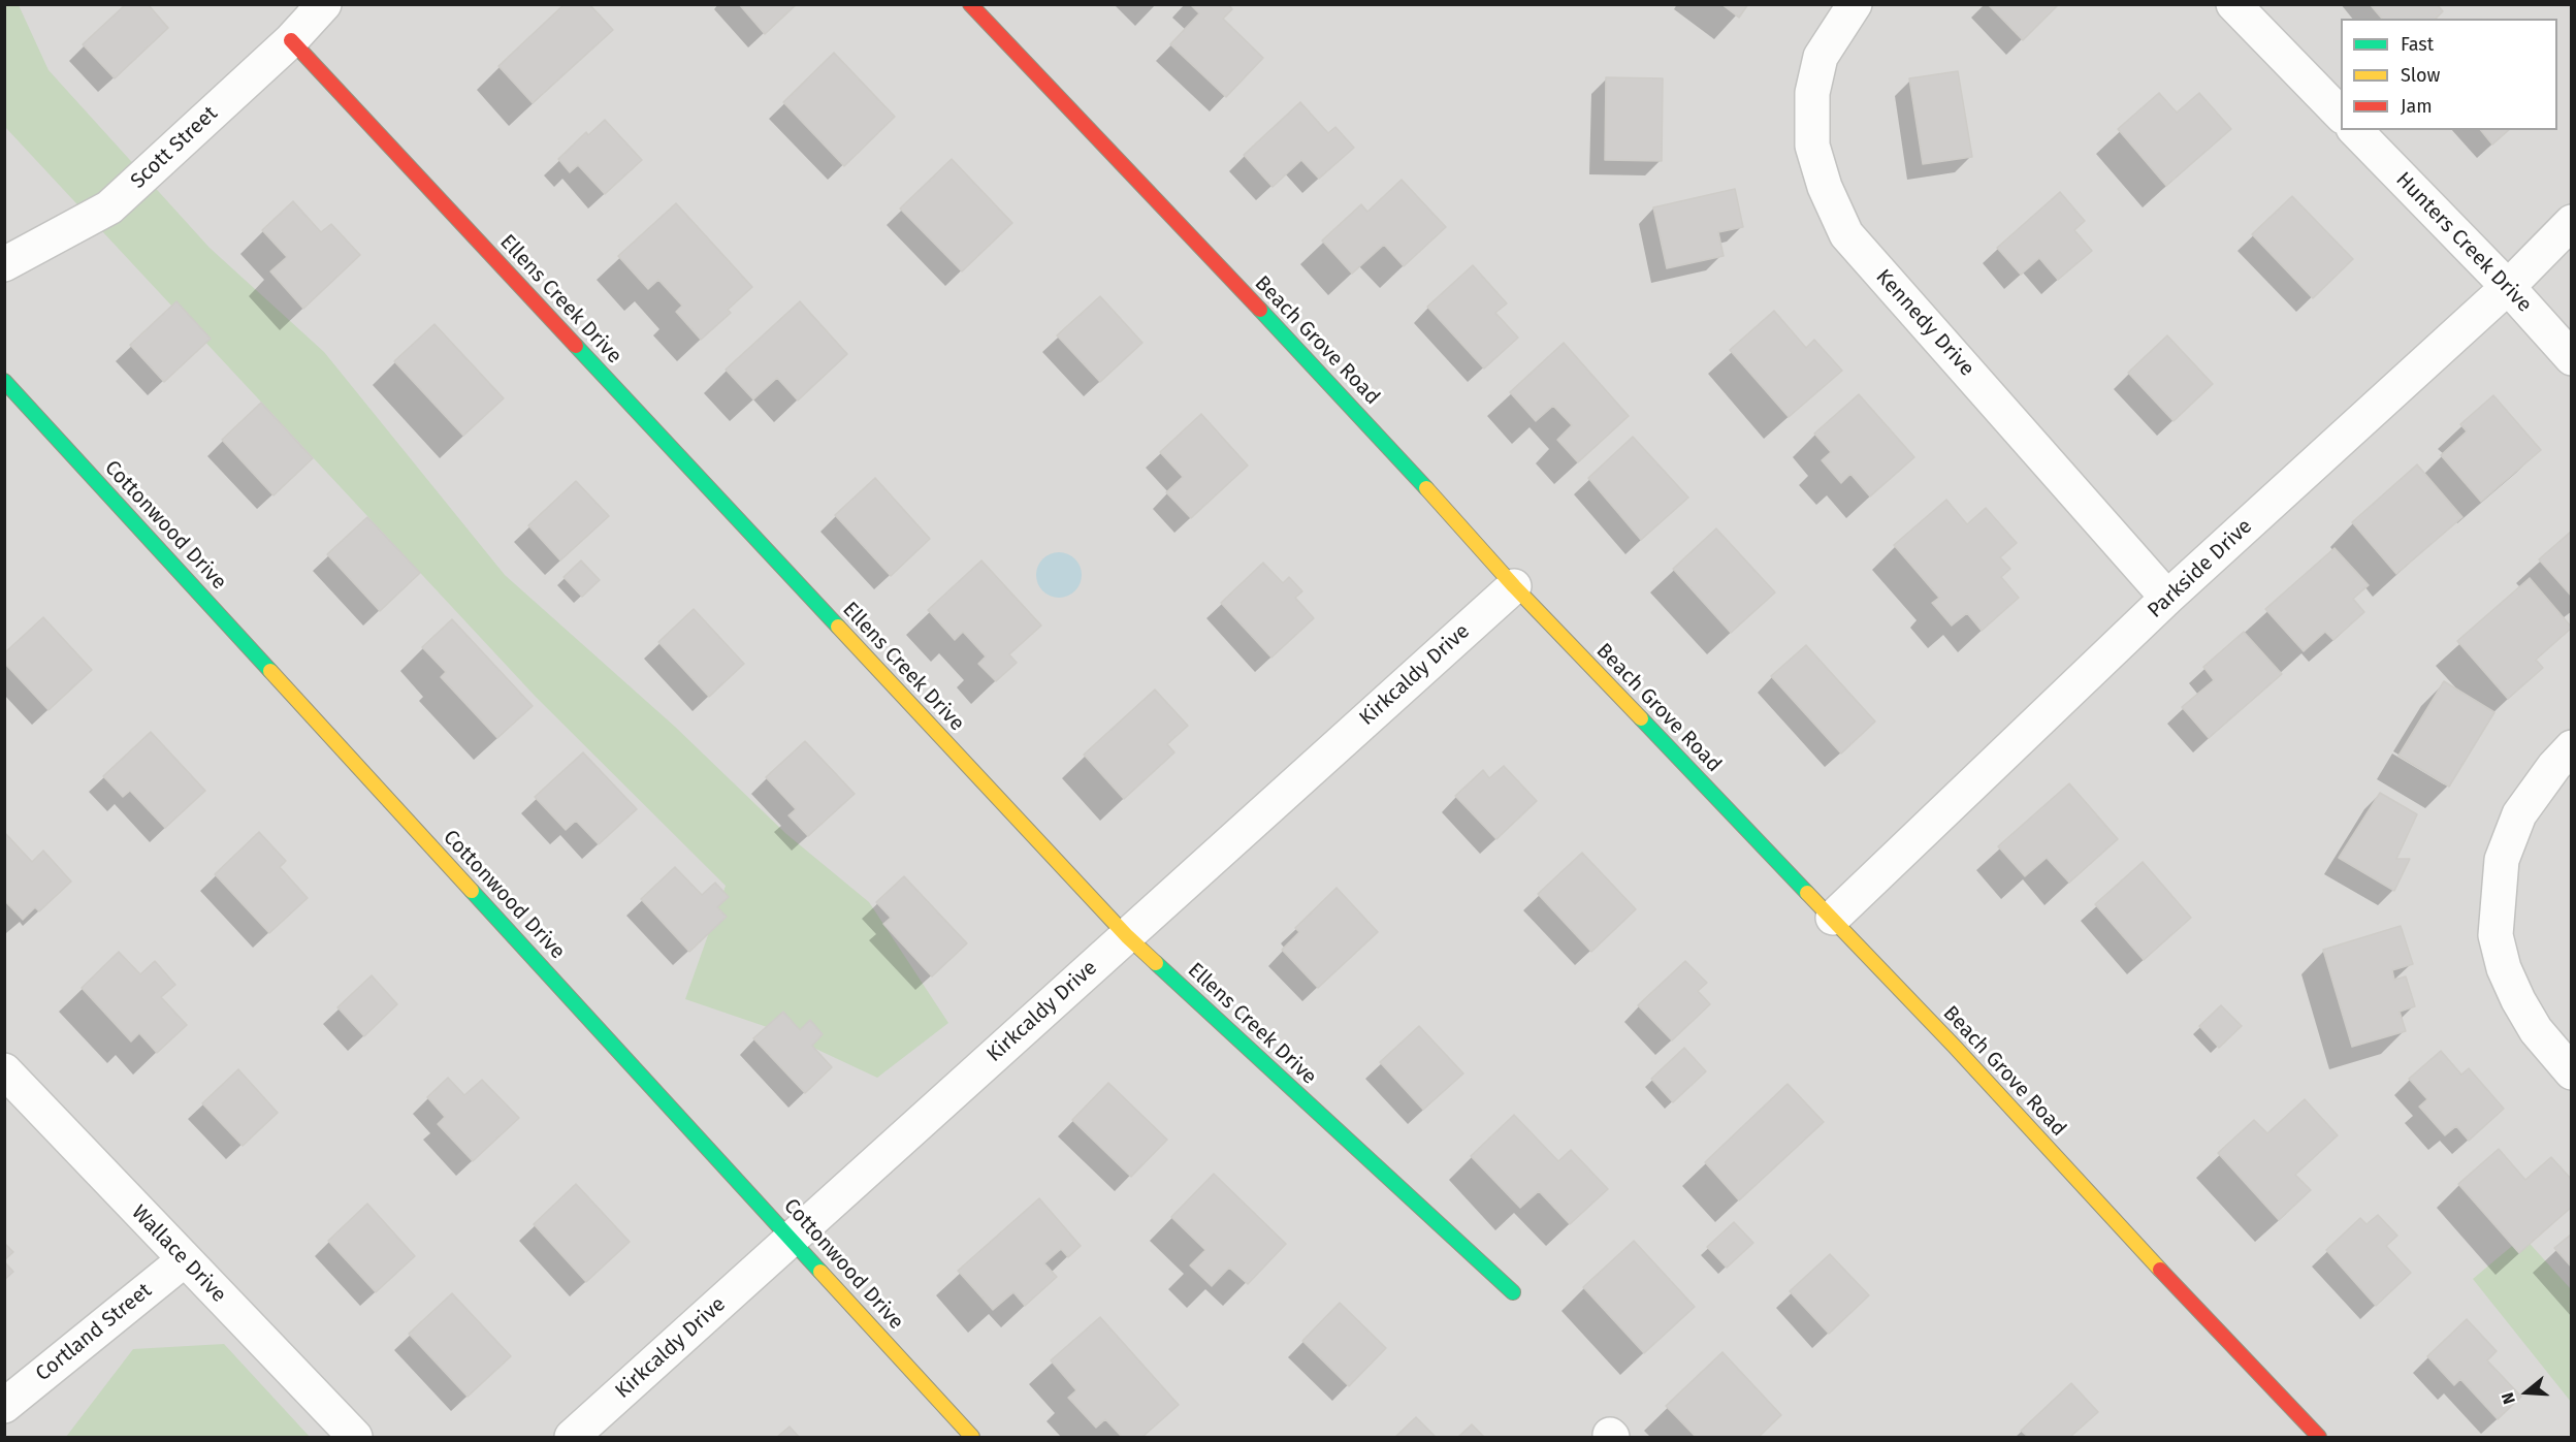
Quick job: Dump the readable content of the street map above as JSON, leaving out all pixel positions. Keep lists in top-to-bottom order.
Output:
{
  "streets": {
    "street": [
      "Scott Street",
      "Hunters Creek Drive",
      "Ellens Creek Drive",
      "Kennedy Drive",
      "Beach Grove Road",
      "Cottonwood Drive",
      "Parkside Drive",
      "Kirkcaldy Drive",
      "Wallace Drive",
      "Cortland Street"
    ]
  },
  "crossings": [
    ["Scott Street", "Ellens Creek Drive"],
    ["Hunters Creek Drive", "Parkside Drive"],
    ["Ellens Creek Drive", "Kirkcaldy Drive"],
    ["Kennedy Drive", "Parkside Drive"],
    ["Beach Grove Road", "Parkside Drive"],
    ["Beach Grove Road", "Kirkcaldy Drive"],
    ["Cottonwood Drive", "Kirkcaldy Drive"],
    ["Wallace Drive", "Cortland Street"]
  ],
  "legend": ["Fast", "Slow", "Jam"],
  "north": "left"
}
